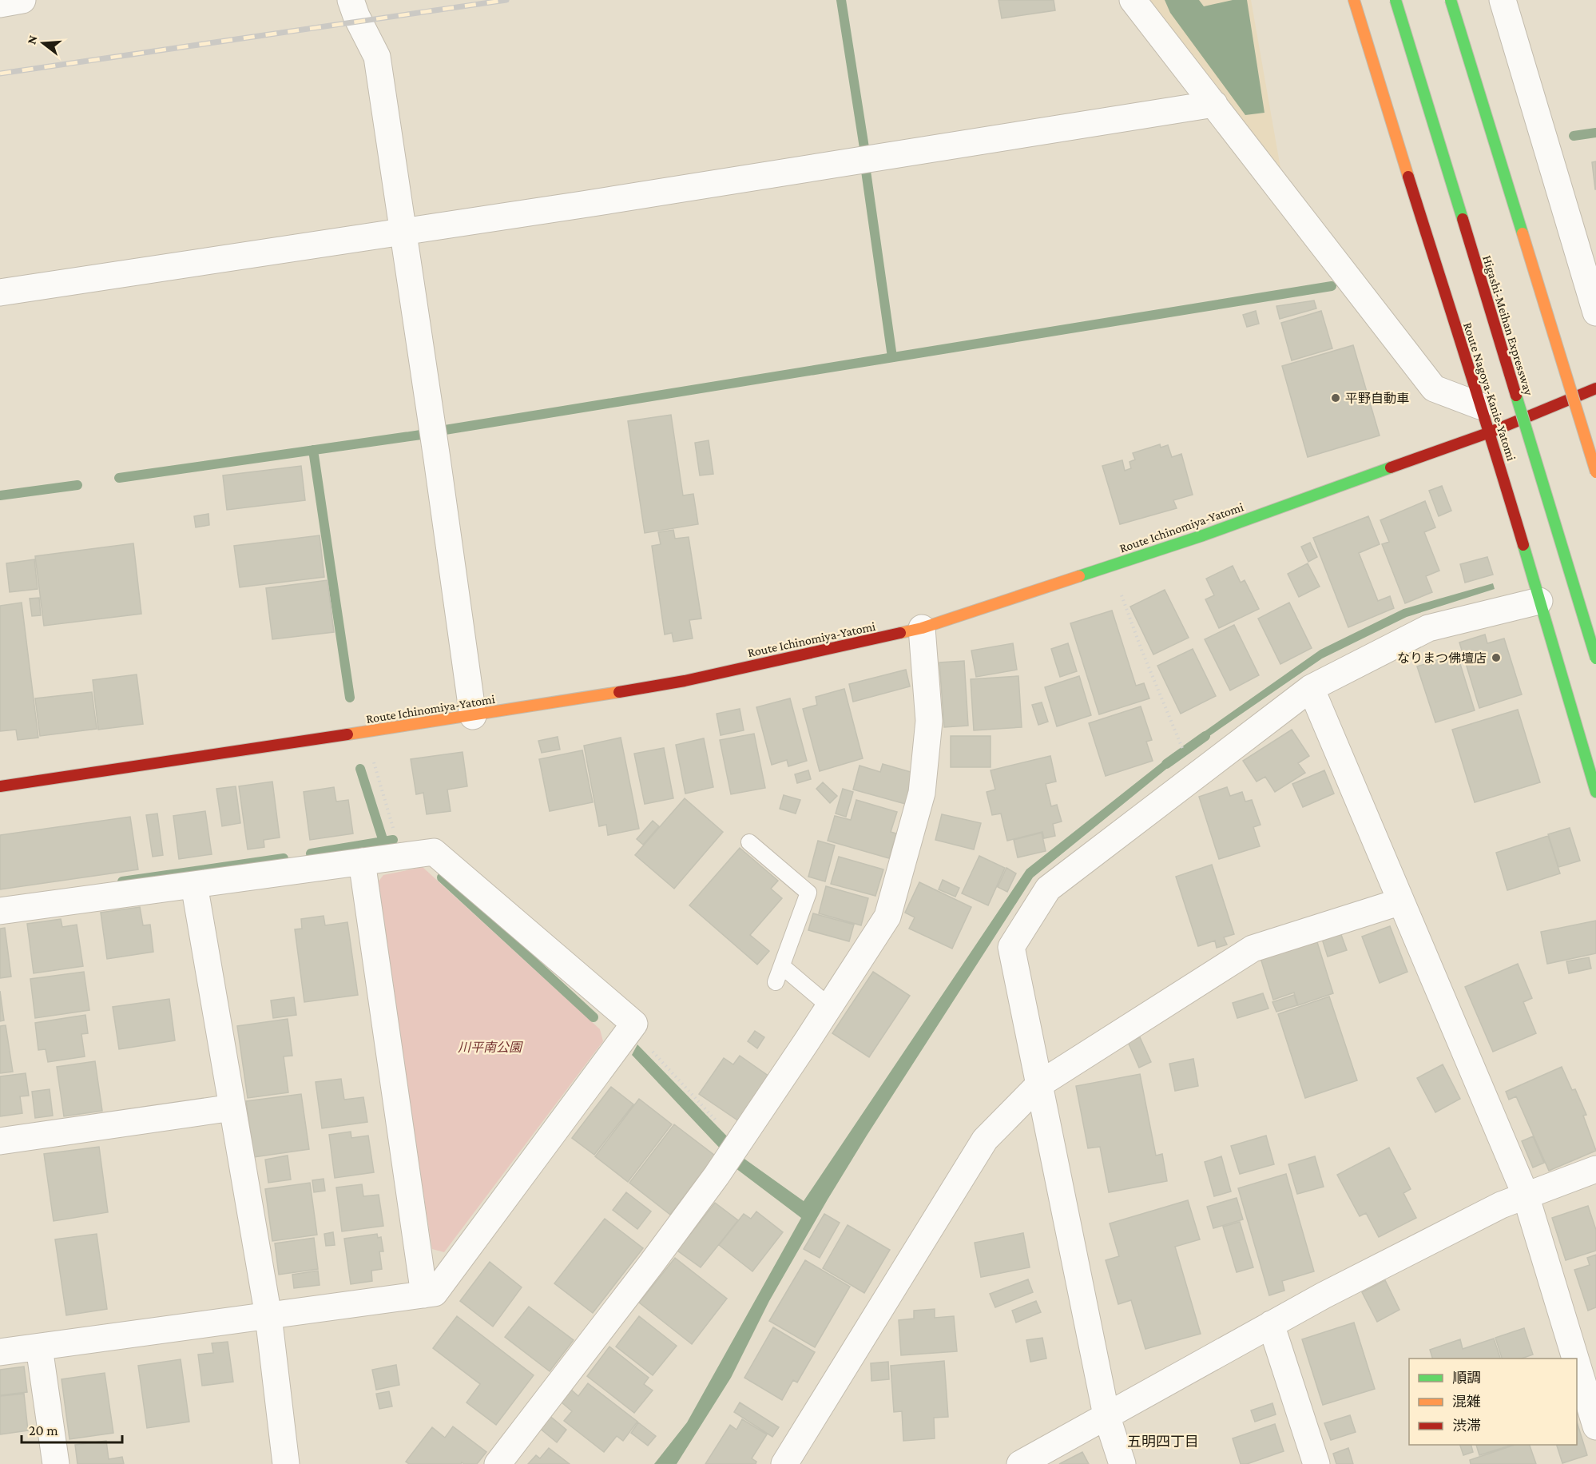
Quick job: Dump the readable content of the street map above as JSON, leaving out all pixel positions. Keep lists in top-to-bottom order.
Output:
{
  "streets": {
    "main road": ["Higashi-Meihan Expressway", "Route Nagoya-Kanie-Yatomi", "Route Ichinomiya-Yatomi"]
  },
  "crossings": [
    ["Route Nagoya-Kanie-Yatomi", "Route Ichinomiya-Yatomi"]
  ],
  "districts": ["五明四丁目"],
  "parks": ["川平南公園"],
  "places": ["平野自動車", "なりまつ佛壇店"],
  "legend": ["順調", "混雑", "渋滞"],
  "scale_bar": "20 m",
  "north": "left"
}
